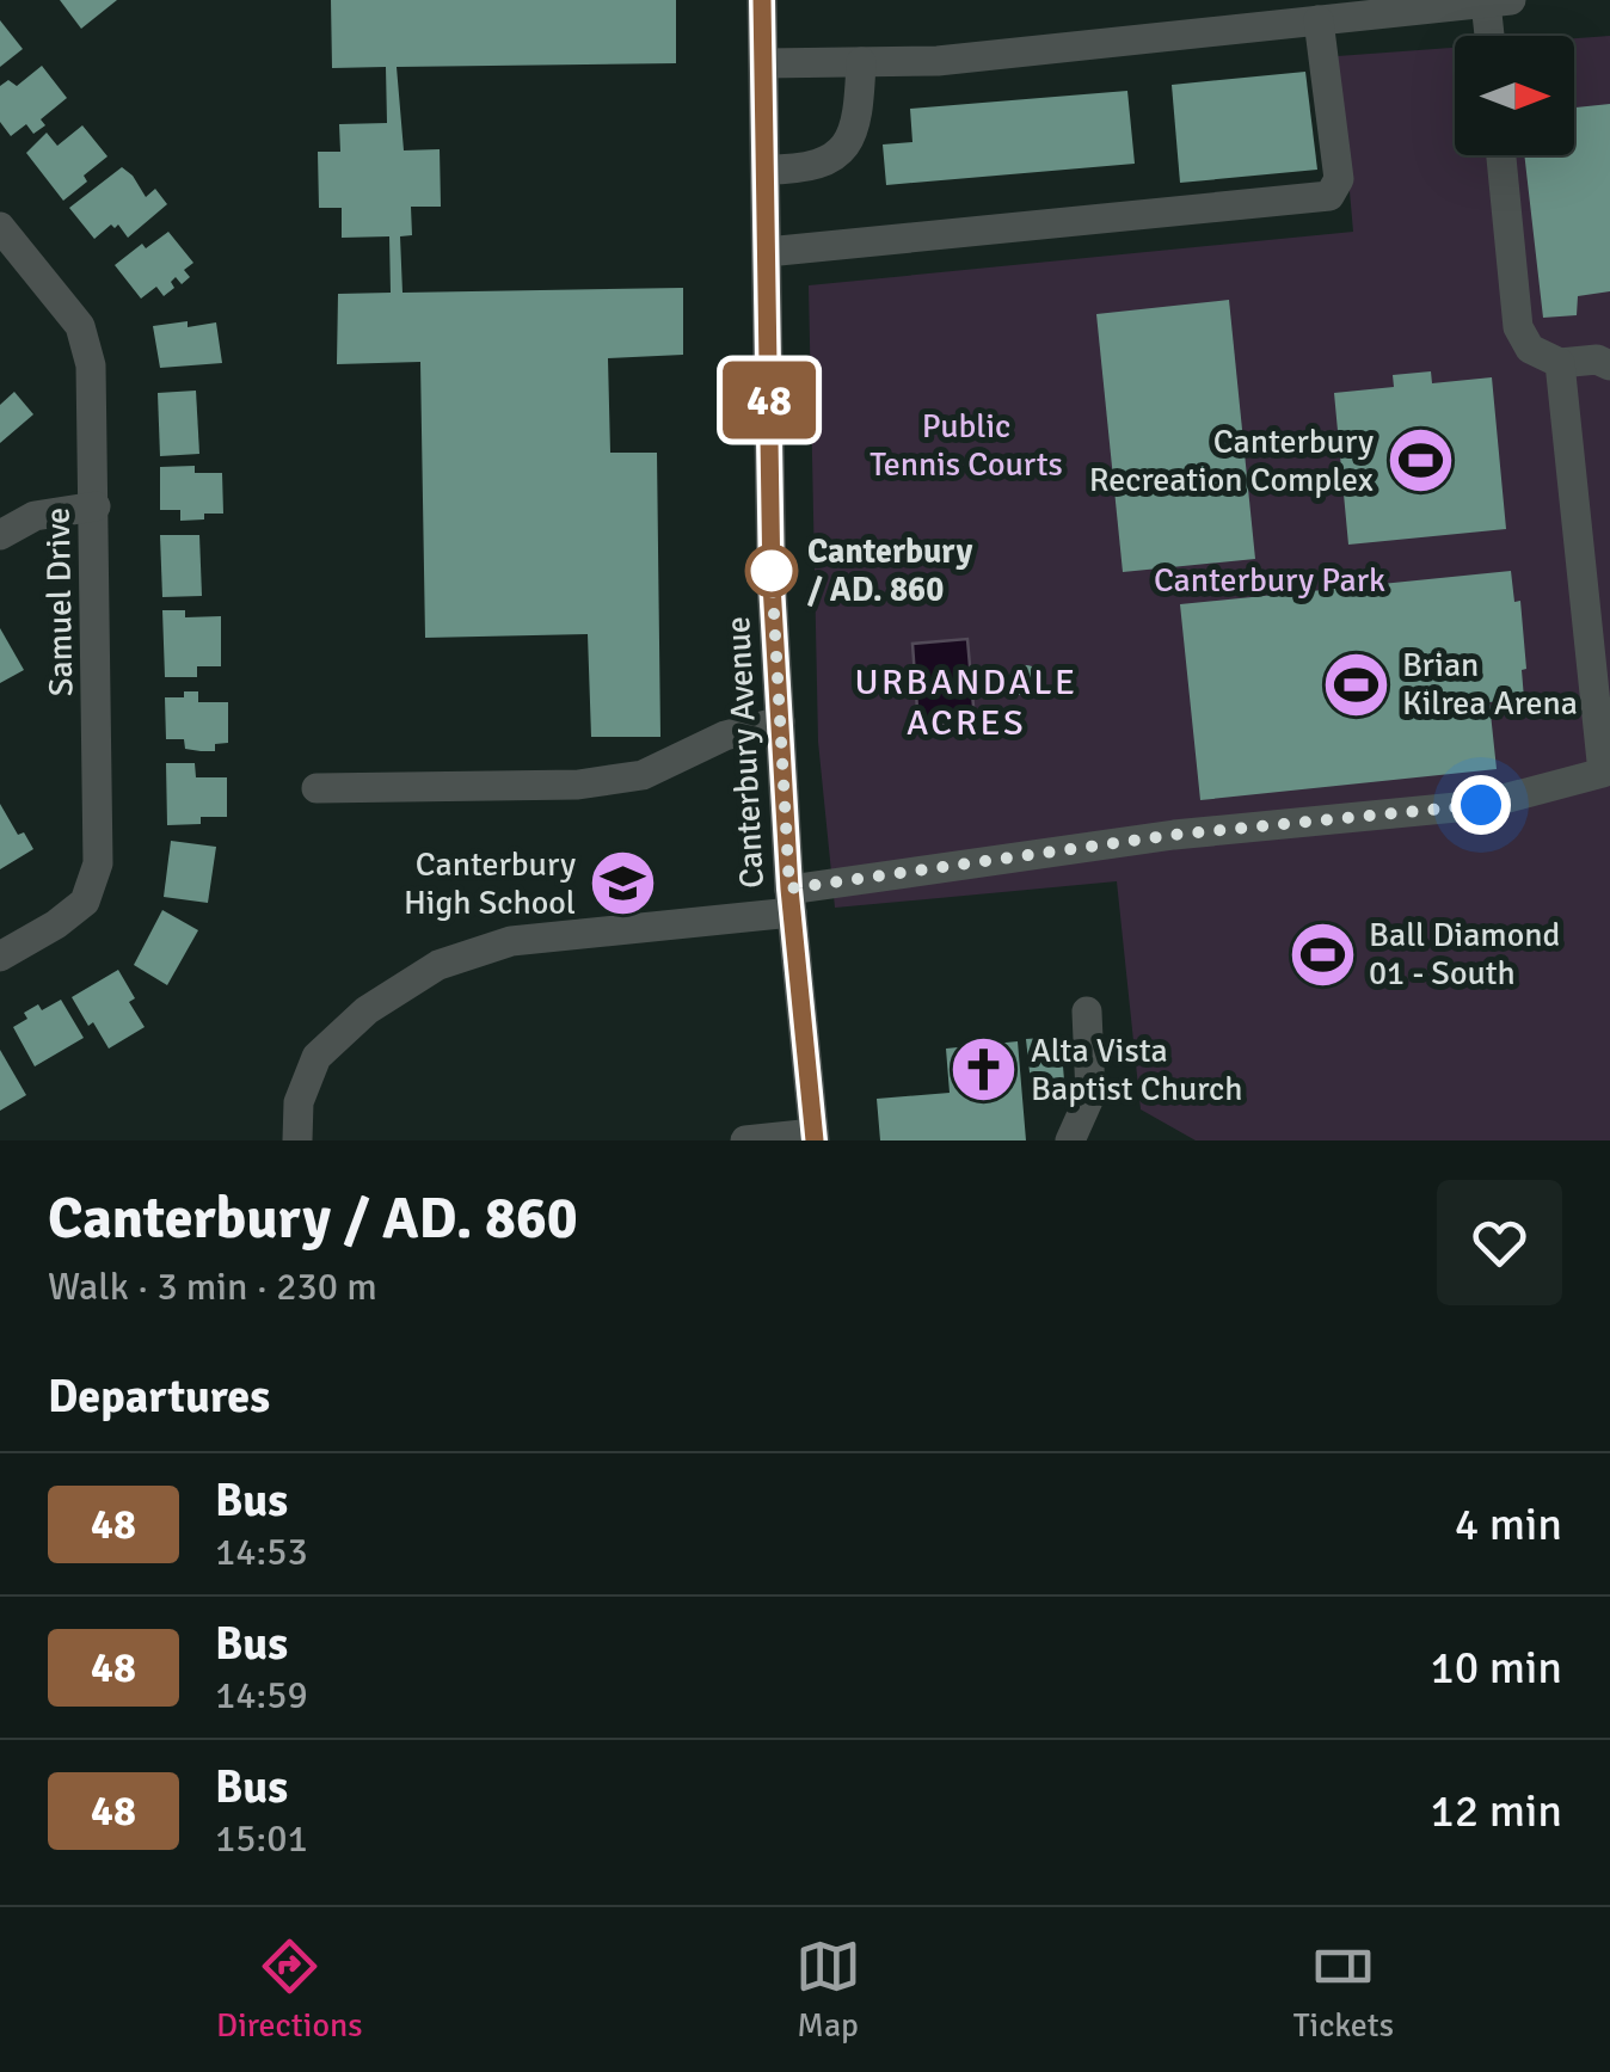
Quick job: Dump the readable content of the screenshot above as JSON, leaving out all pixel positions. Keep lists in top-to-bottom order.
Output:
{
  "streets": {
    "street": ["Samuel Drive", "Canterbury Avenue"]
  },
  "districts": ["URBANDALE ACRES"],
  "parks": ["Public Tennis Courts", "Canterbury Park"],
  "places": {
    "sports": ["Canterbury Recreation Complex", "Brian Kilrea Arena", "Ball Diamond 01 - South"],
    "other": ["Canterbury / AD. 860"],
    "school or university": ["Canterbury High School"],
    "church": ["Alta Vista Baptist Church"]
  },
  "lines": ["bus line 48"],
  "north": "right",
  "page": {
    "on_map": "48",
    "heading": [
      ["Canterbury / AD. 860", "Walk · 3 min · 230 m"],
      "Departures"
    ],
    "list": [
      {
        "mark": "48",
        "name": "Bus",
        "note": "14:53",
        "value": "4 min"
      },
      {
        "mark": "48",
        "name": "Bus",
        "note": "14:59",
        "value": "10 min"
      },
      {
        "mark": "48",
        "name": "Bus",
        "note": "15:01",
        "value": "12 min"
      }
    ],
    "tabs": ["Directions", "Map", "Tickets"]
  }
}
